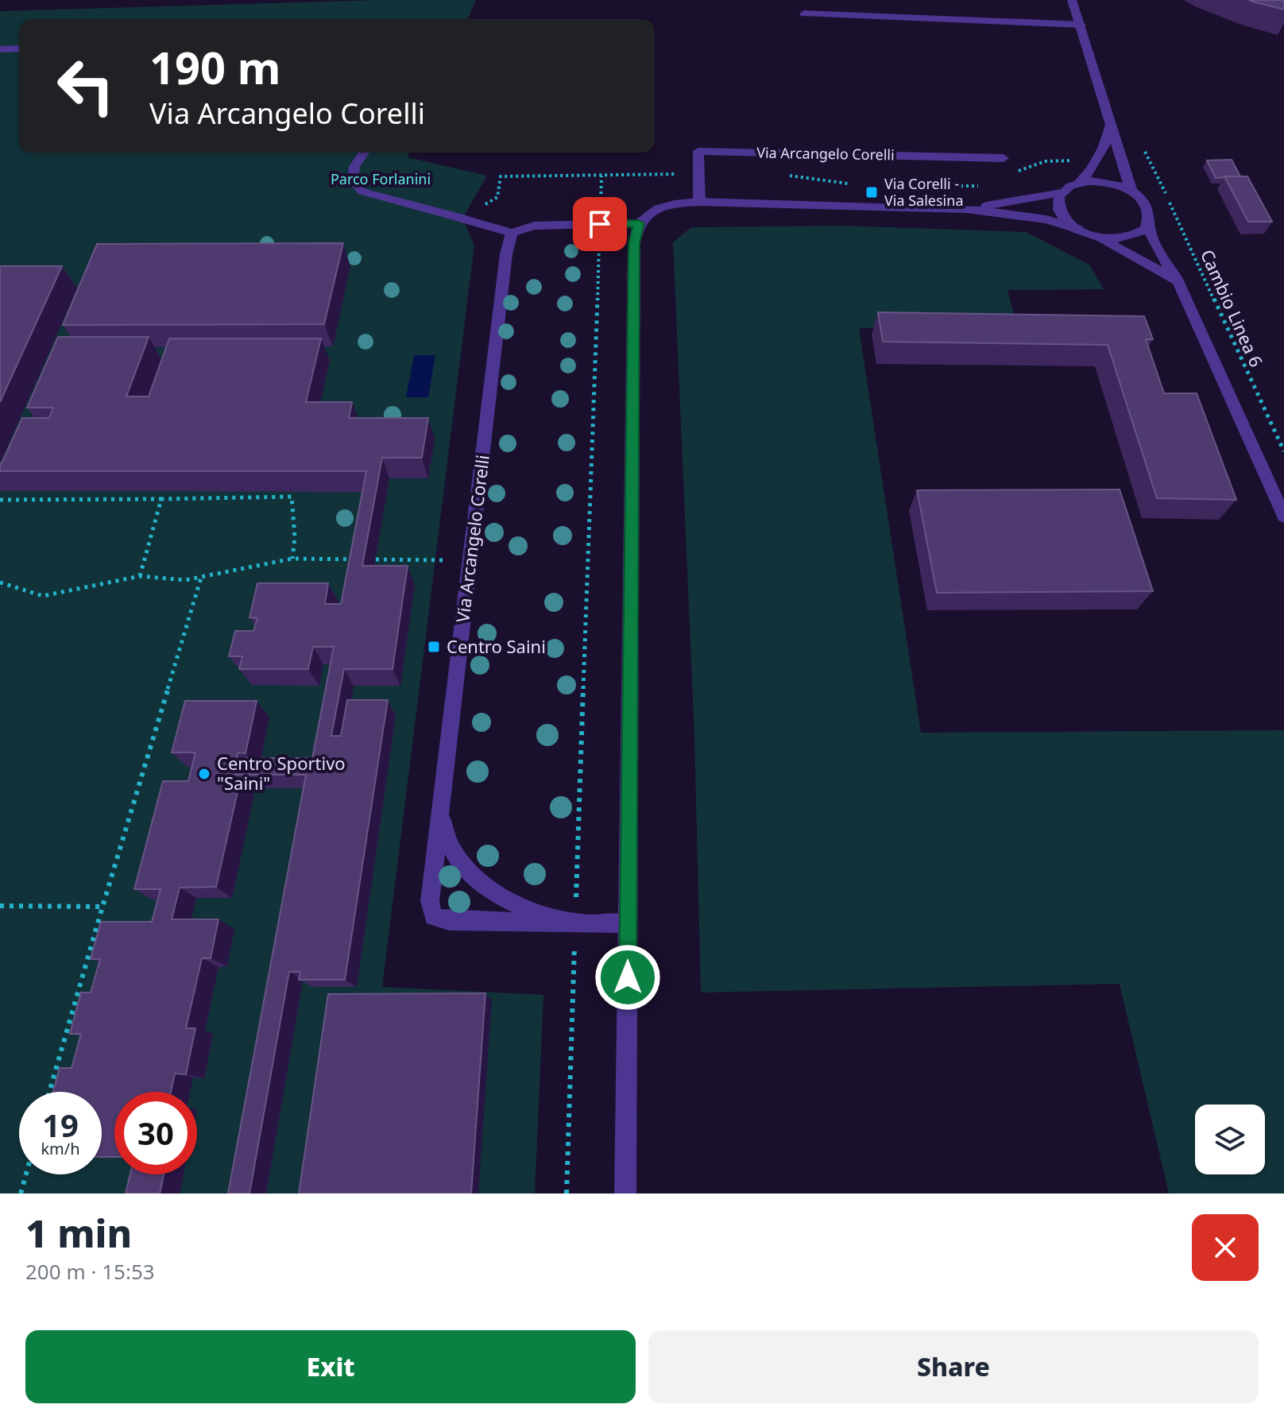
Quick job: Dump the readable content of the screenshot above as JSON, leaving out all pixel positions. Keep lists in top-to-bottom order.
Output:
{
  "streets": {
    "street": ["Via Arcangelo Corelli"],
    "path": ["Cambio Linea 6"]
  },
  "parks": ["Parco Forlanini"],
  "places": {
    "transit": ["Via Corelli - Via Salesina", "Centro Saini"],
    "other": ["Centro Sportivo \"Saini\""]
  },
  "page": {
    "turn": ["190 m", "Via Arcangelo Corelli"],
    "speed": "19 km/h",
    "limit": "30",
    "heading": ["1 min", "200 m · 15:53"],
    "buttons": ["Exit", "Share"]
  }
}
